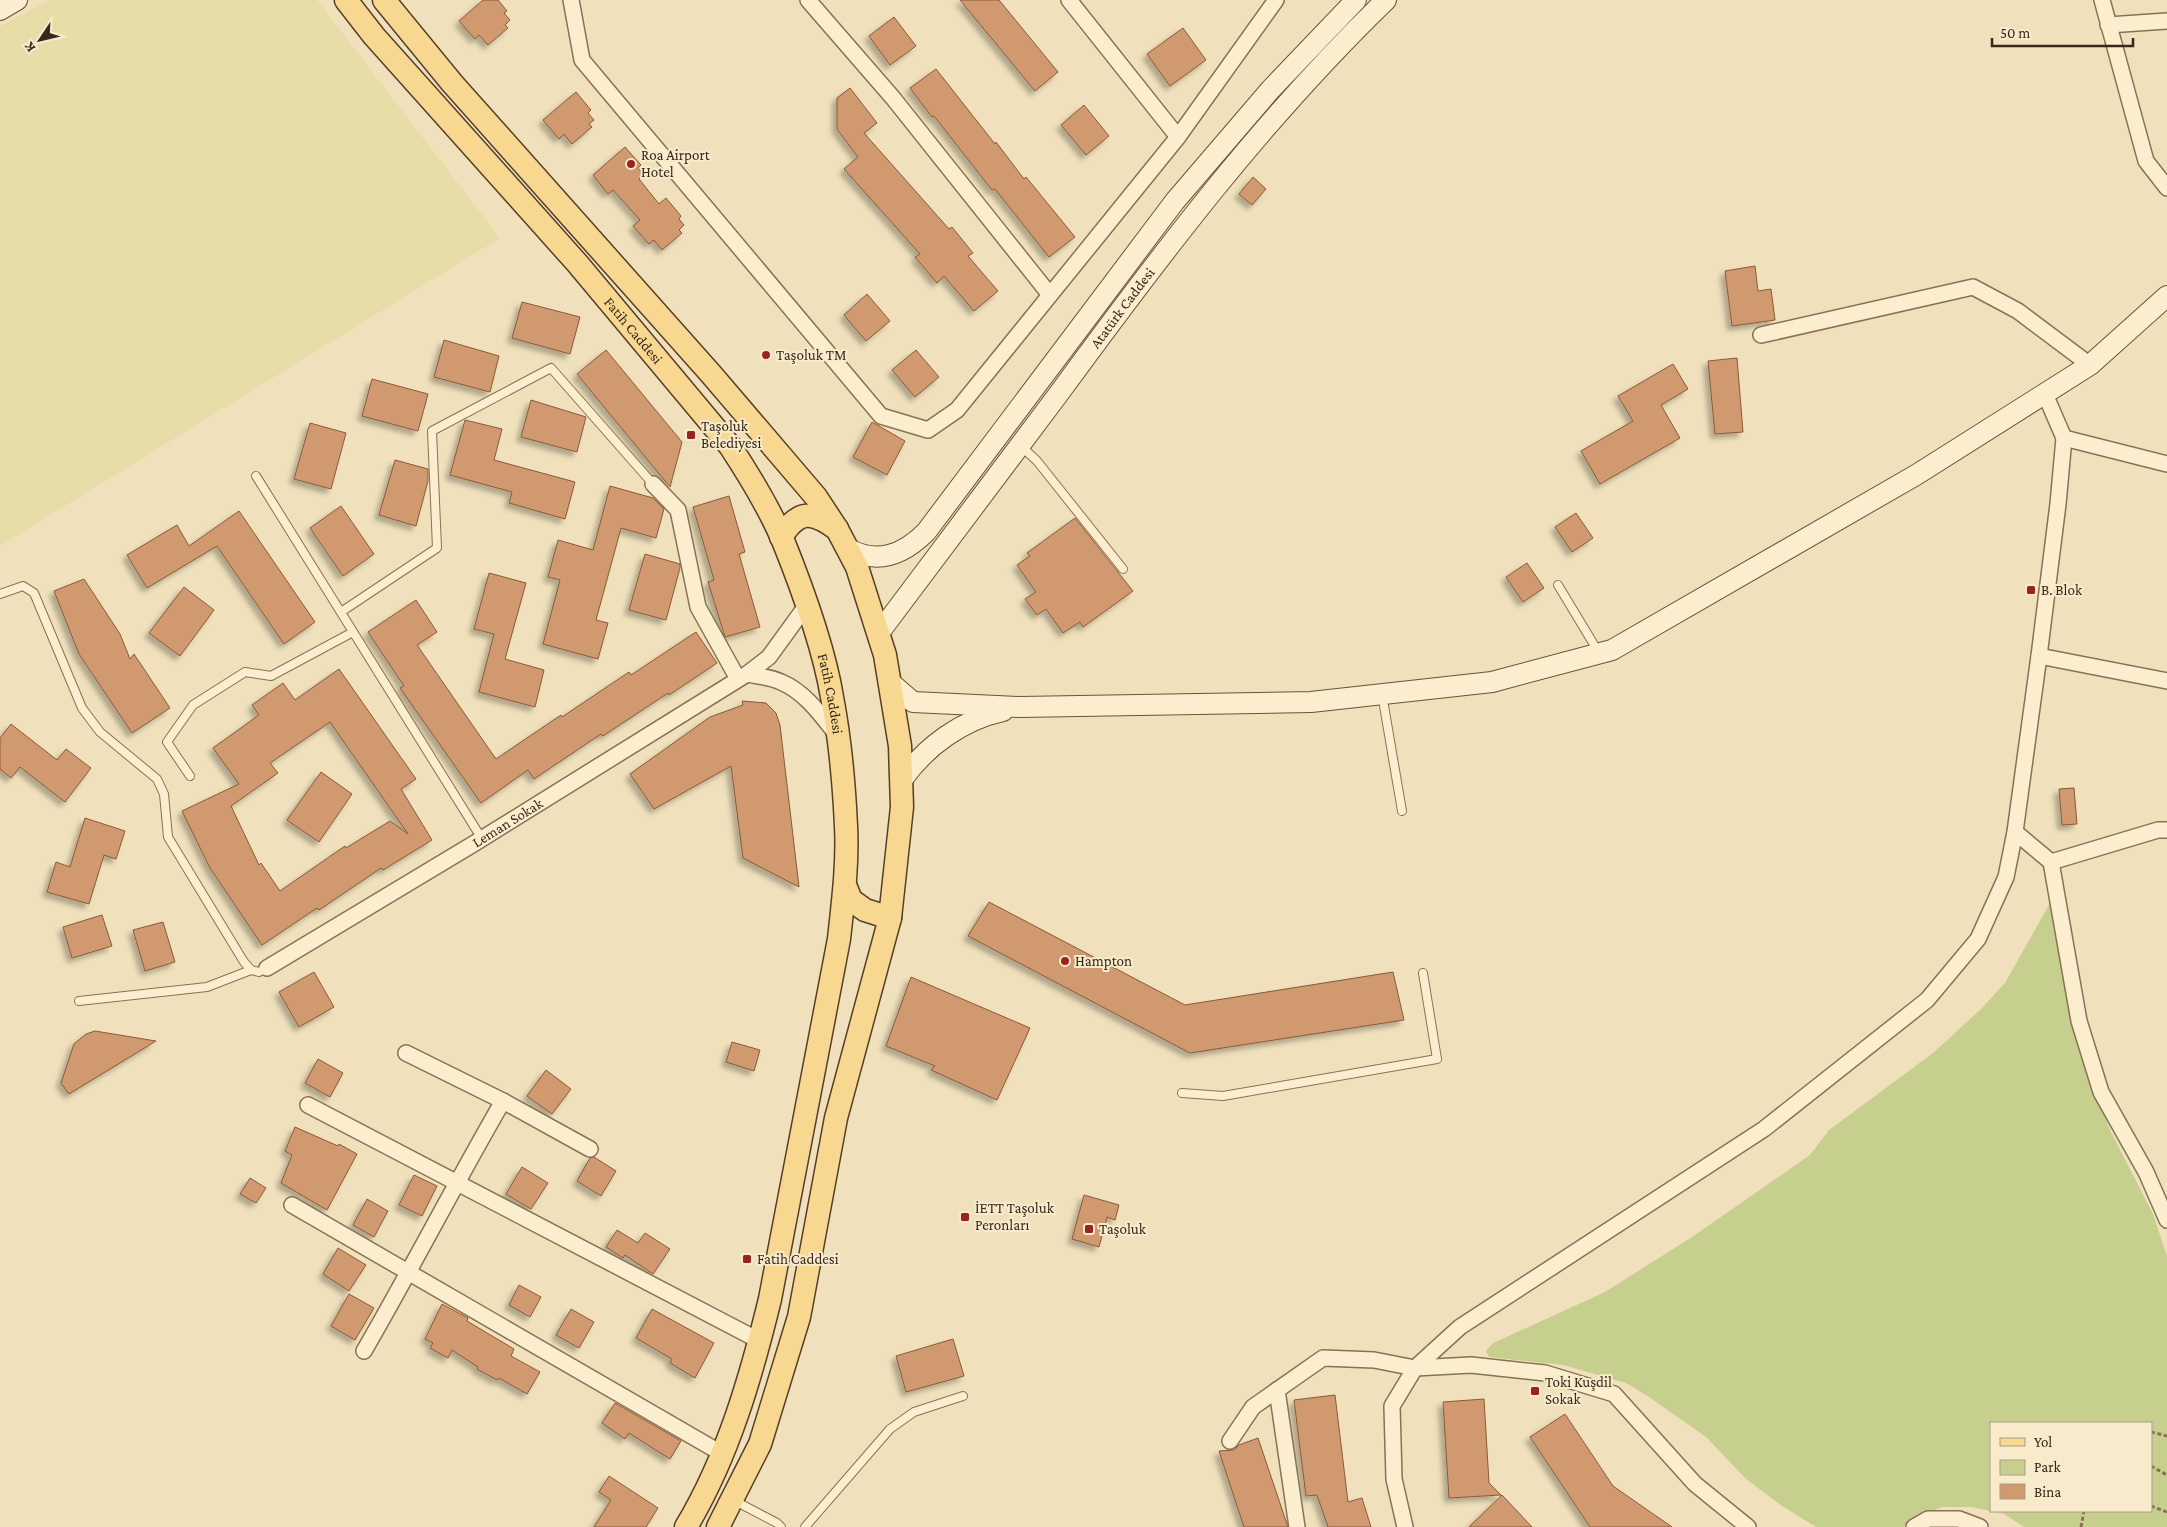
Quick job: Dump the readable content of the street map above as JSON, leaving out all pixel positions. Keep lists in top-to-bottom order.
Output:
{
  "streets": {
    "main road": ["Atatürk Caddesi", "Fatih Caddesi"],
    "street": ["Leman Sokak"]
  },
  "crossings": [
    ["Atatürk Caddesi", "Fatih Caddesi"],
    ["Fatih Caddesi", "Leman Sokak"]
  ],
  "places": {
    "other": ["Roa Airport Hotel", "Taşoluk TM", "Hampton"],
    "transit": [
      "Taşoluk Belediyesi",
      "B. Blok",
      "İETT Taşoluk Peronları",
      "Taşoluk",
      "Fatih Caddesi",
      "Toki Kuşdil Sokak"
    ]
  },
  "legend": ["Yol", "Park", "Bina"],
  "scale_bar": "50 m",
  "north": "bottom left"
}
